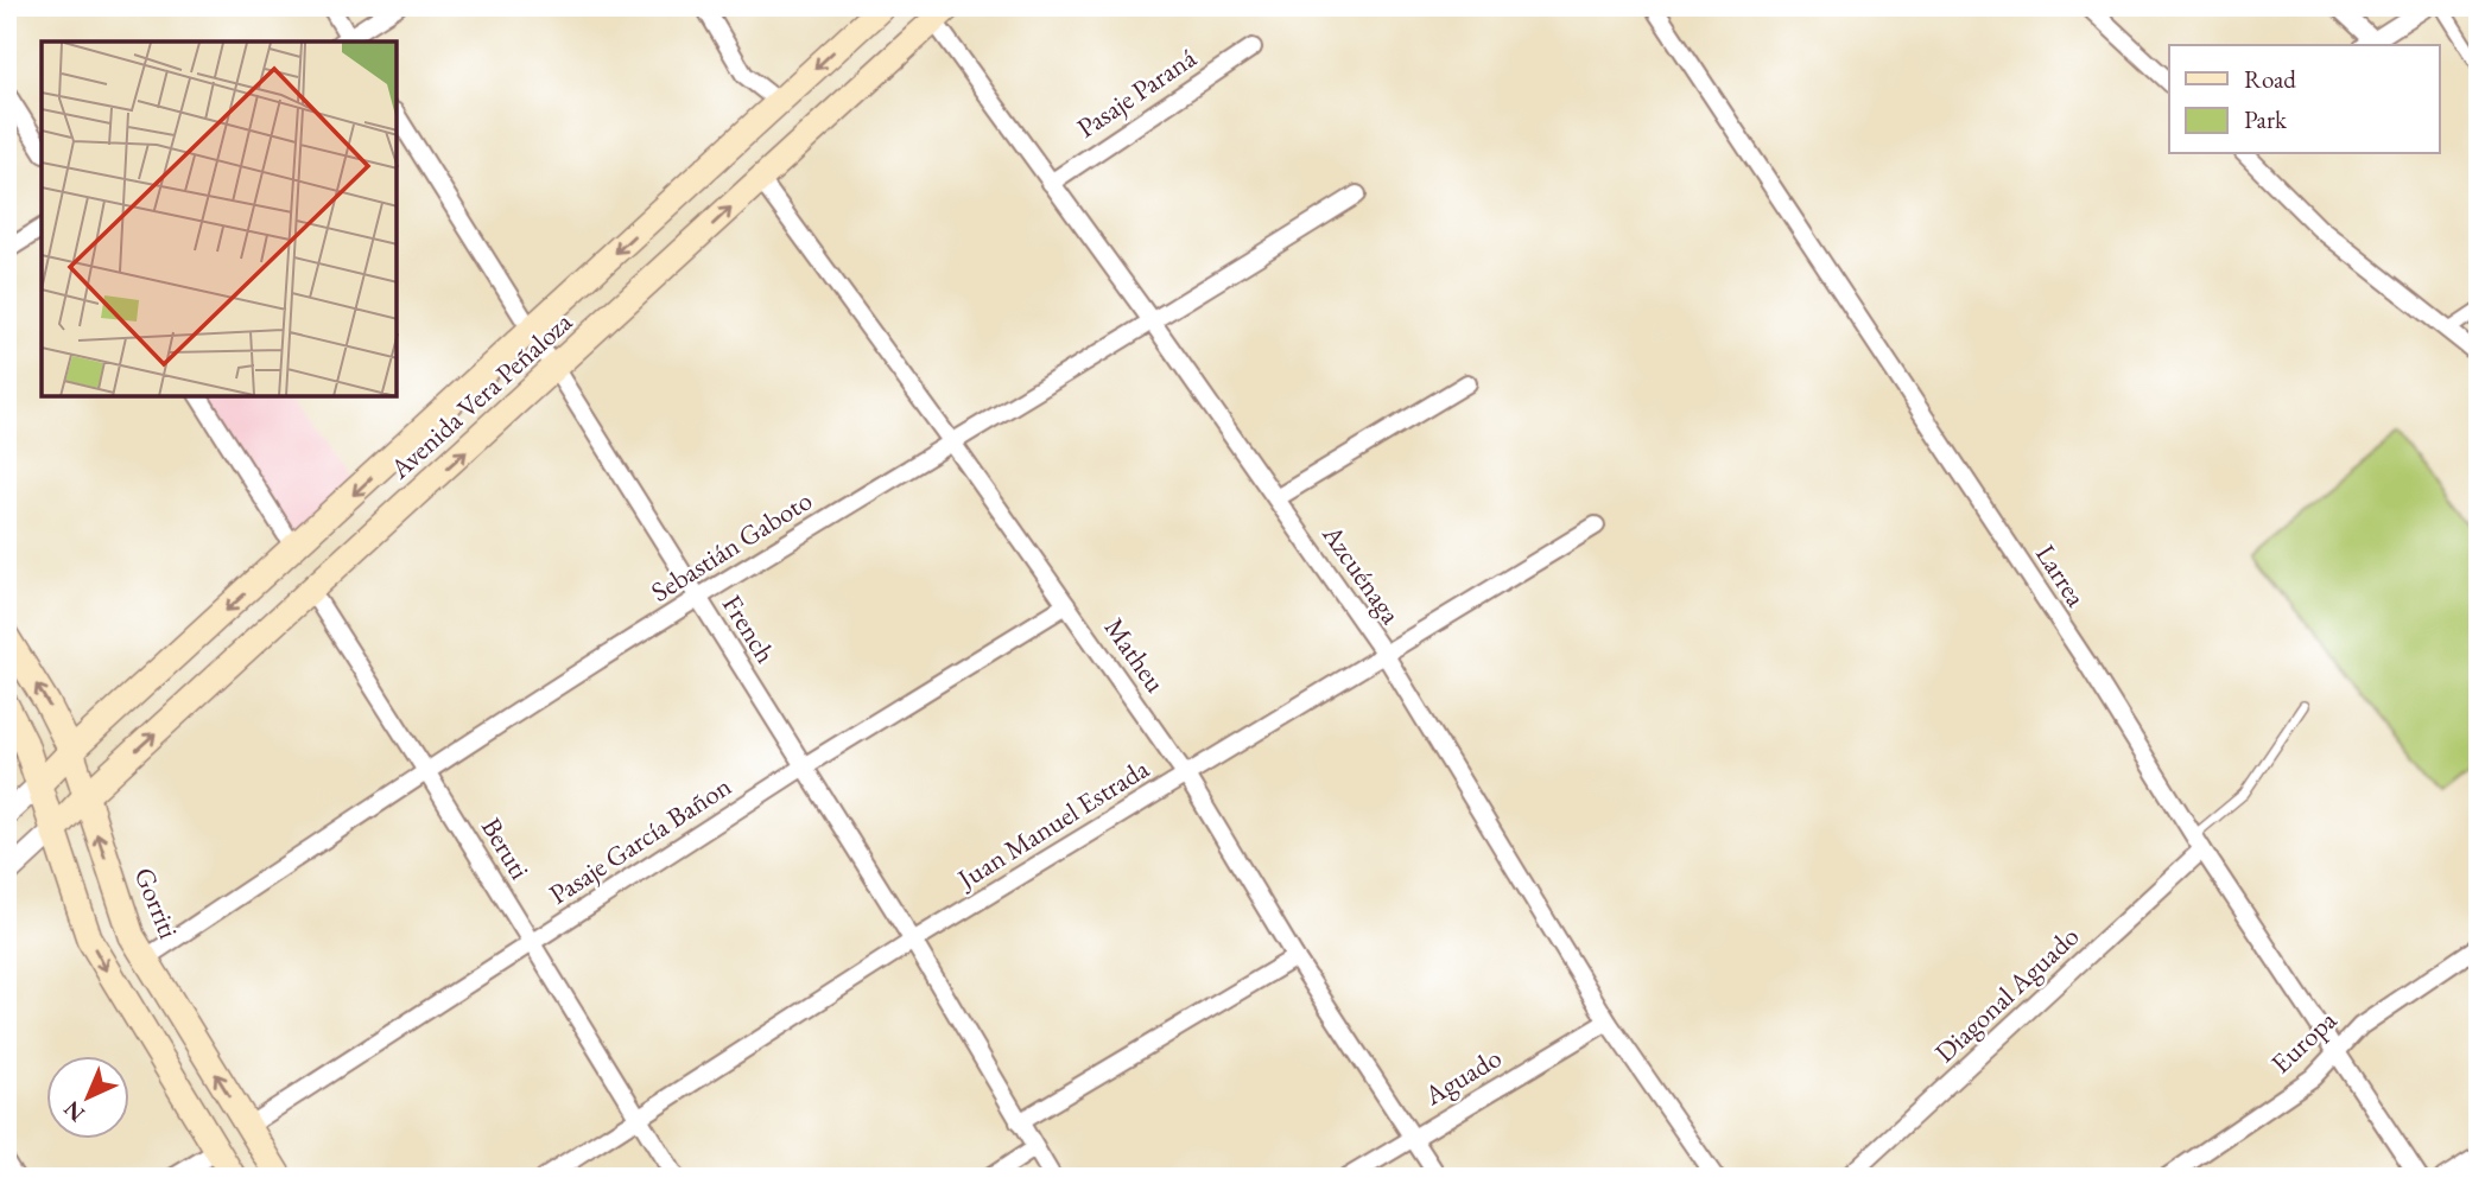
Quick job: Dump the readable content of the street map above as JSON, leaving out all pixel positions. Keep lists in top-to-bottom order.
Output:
{
  "streets": {
    "main road": ["Avenida Vera Peñaloza", "Gorriti"],
    "street": [
      "Pasaje Paraná",
      "Sebastián Gaboto",
      "Azcuénaga",
      "Larrea",
      "French",
      "Matheu",
      "Juan Manuel Estrada",
      "Pasaje García Bañon",
      "Beruti",
      "Diagonal Aguado",
      "Europa",
      "Aguado"
    ]
  },
  "crossings": [
    ["Pasaje Paraná", "Azcuénaga"],
    ["Avenida Vera Peñaloza", "Azcuénaga"],
    ["Avenida Vera Peñaloza", "French"],
    ["Avenida Vera Peñaloza", "Matheu"],
    ["Avenida Vera Peñaloza", "Beruti"],
    ["Avenida Vera Peñaloza", "Gorriti"],
    ["Sebastián Gaboto", "Azcuénaga"],
    ["Sebastián Gaboto", "French"],
    ["Sebastián Gaboto", "Matheu"],
    ["Sebastián Gaboto", "Beruti"],
    ["Sebastián Gaboto", "Gorriti"],
    ["Azcuénaga", "Juan Manuel Estrada"],
    ["Azcuénaga", "Aguado"],
    ["Larrea", "Diagonal Aguado"],
    ["Larrea", "Europa"],
    ["French", "Juan Manuel Estrada"],
    ["French", "Pasaje García Bañon"],
    ["Matheu", "Juan Manuel Estrada"],
    ["Matheu", "Pasaje García Bañon"],
    ["Matheu", "Aguado"],
    ["Juan Manuel Estrada", "Beruti"],
    ["Pasaje García Bañon", "Beruti"],
    ["Pasaje García Bañon", "Gorriti"]
  ],
  "legend": ["Road", "Park"],
  "north": "bottom left"
}
